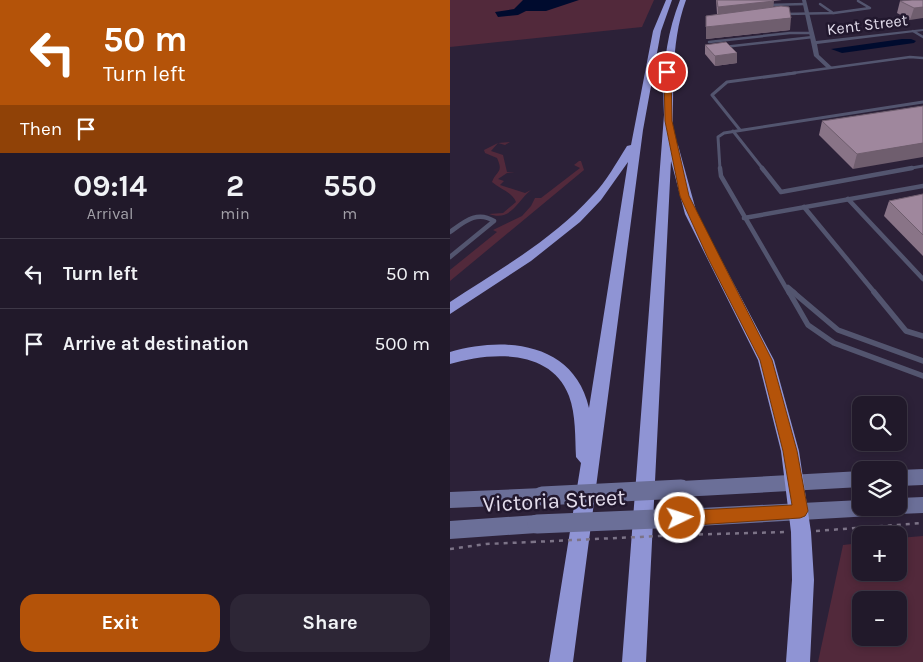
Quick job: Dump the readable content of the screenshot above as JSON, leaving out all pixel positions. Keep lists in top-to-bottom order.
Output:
{
  "streets": {
    "street": ["Kent Street", "Victoria Street"]
  },
  "page": {
    "turn": ["50 m", "Turn left"],
    "then": "Then",
    "eta": [
      "09:14",
      "Arrival",
      "2",
      "min",
      "550",
      "m"
    ],
    "list": [
      {
        "name": "Turn left",
        "value": "50 m"
      },
      {
        "name": "Arrive at destination",
        "value": "500 m"
      }
    ],
    "map_buttons": ["+", "−"],
    "buttons": ["Exit", "Share"]
  }
}
